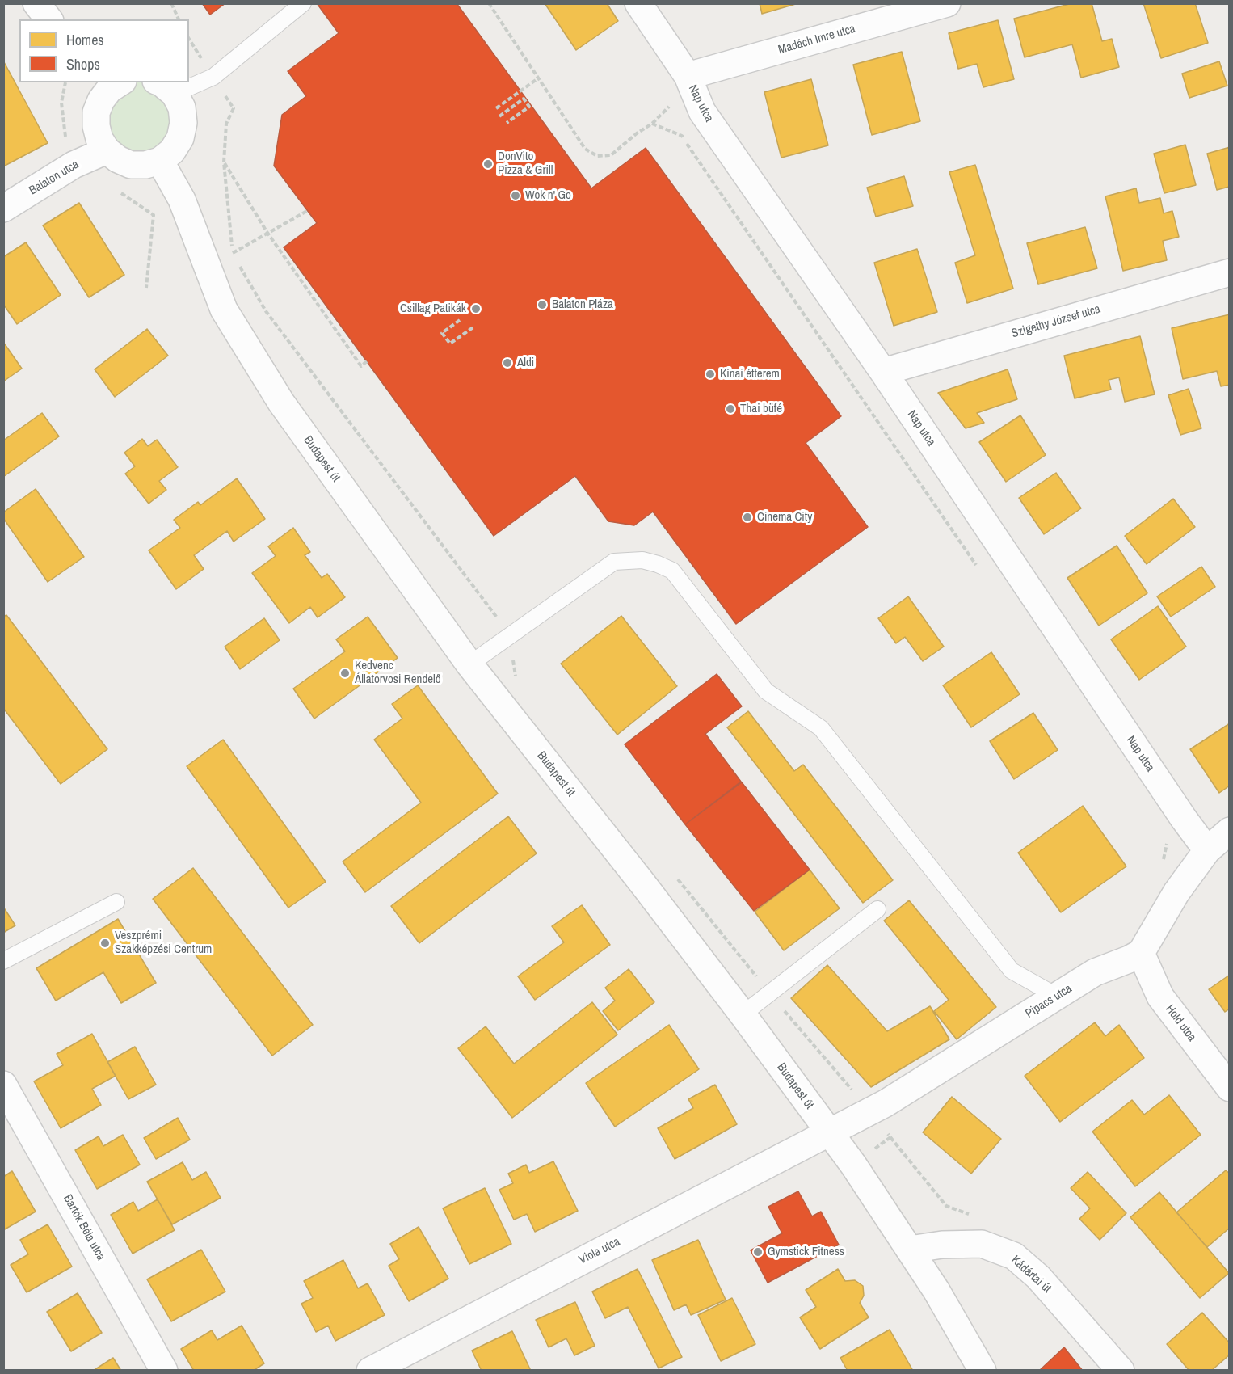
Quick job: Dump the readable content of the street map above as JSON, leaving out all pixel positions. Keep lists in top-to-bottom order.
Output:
{
  "streets": {
    "street": [
      "Madách Imre utca",
      "Nap utca",
      "Balaton utca",
      "Szigethy József utca",
      "Budapest út",
      "Pipacs utca",
      "Hold utca",
      "Bartók Béla utca",
      "Viola utca",
      "Kádártai út"
    ]
  },
  "crossings": [
    ["Madách Imre utca", "Nap utca"],
    ["Nap utca", "Szigethy József utca"],
    ["Budapest út", "Pipacs utca"],
    ["Budapest út", "Viola utca"],
    ["Budapest út", "Kádártai út"],
    ["Pipacs utca", "Hold utca"],
    ["Pipacs utca", "Viola utca"]
  ],
  "places": [
    "DonVito Pizza & Grill",
    "Wok n' Go",
    "Balaton Pláza",
    "Csillag Patikák",
    "Aldi",
    "Kínai étterem",
    "Thai büfé",
    "Cinema City",
    "Kedvenc Állatorvosi Rendelő",
    "Veszprémi Szakképzési Centrum",
    "Gymstick Fitness"
  ],
  "legend": ["Homes", "Shops"]
}
